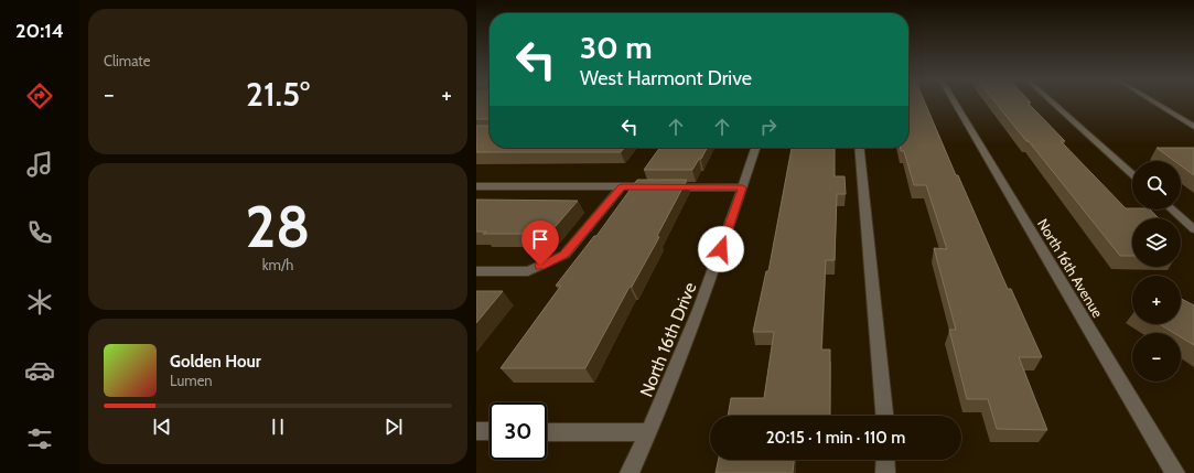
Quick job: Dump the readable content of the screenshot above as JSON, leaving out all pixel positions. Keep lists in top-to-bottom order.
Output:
{
  "streets": {
    "street": ["North 16th Avenue", "North 16th Drive"]
  },
  "page": {
    "tabs": "20:14",
    "tile": [
      "Climate",
      ["28", "km/h"]
    ],
    "turn": ["30 m", "West Harmont Drive"],
    "heat": ["−", "21.5°", "+"],
    "map_buttons": ["+", "−"],
    "song": ["Golden Hour", "Lumen"],
    "limit": "30",
    "trip": "20:15 · 1 min · 110 m"
  }
}
